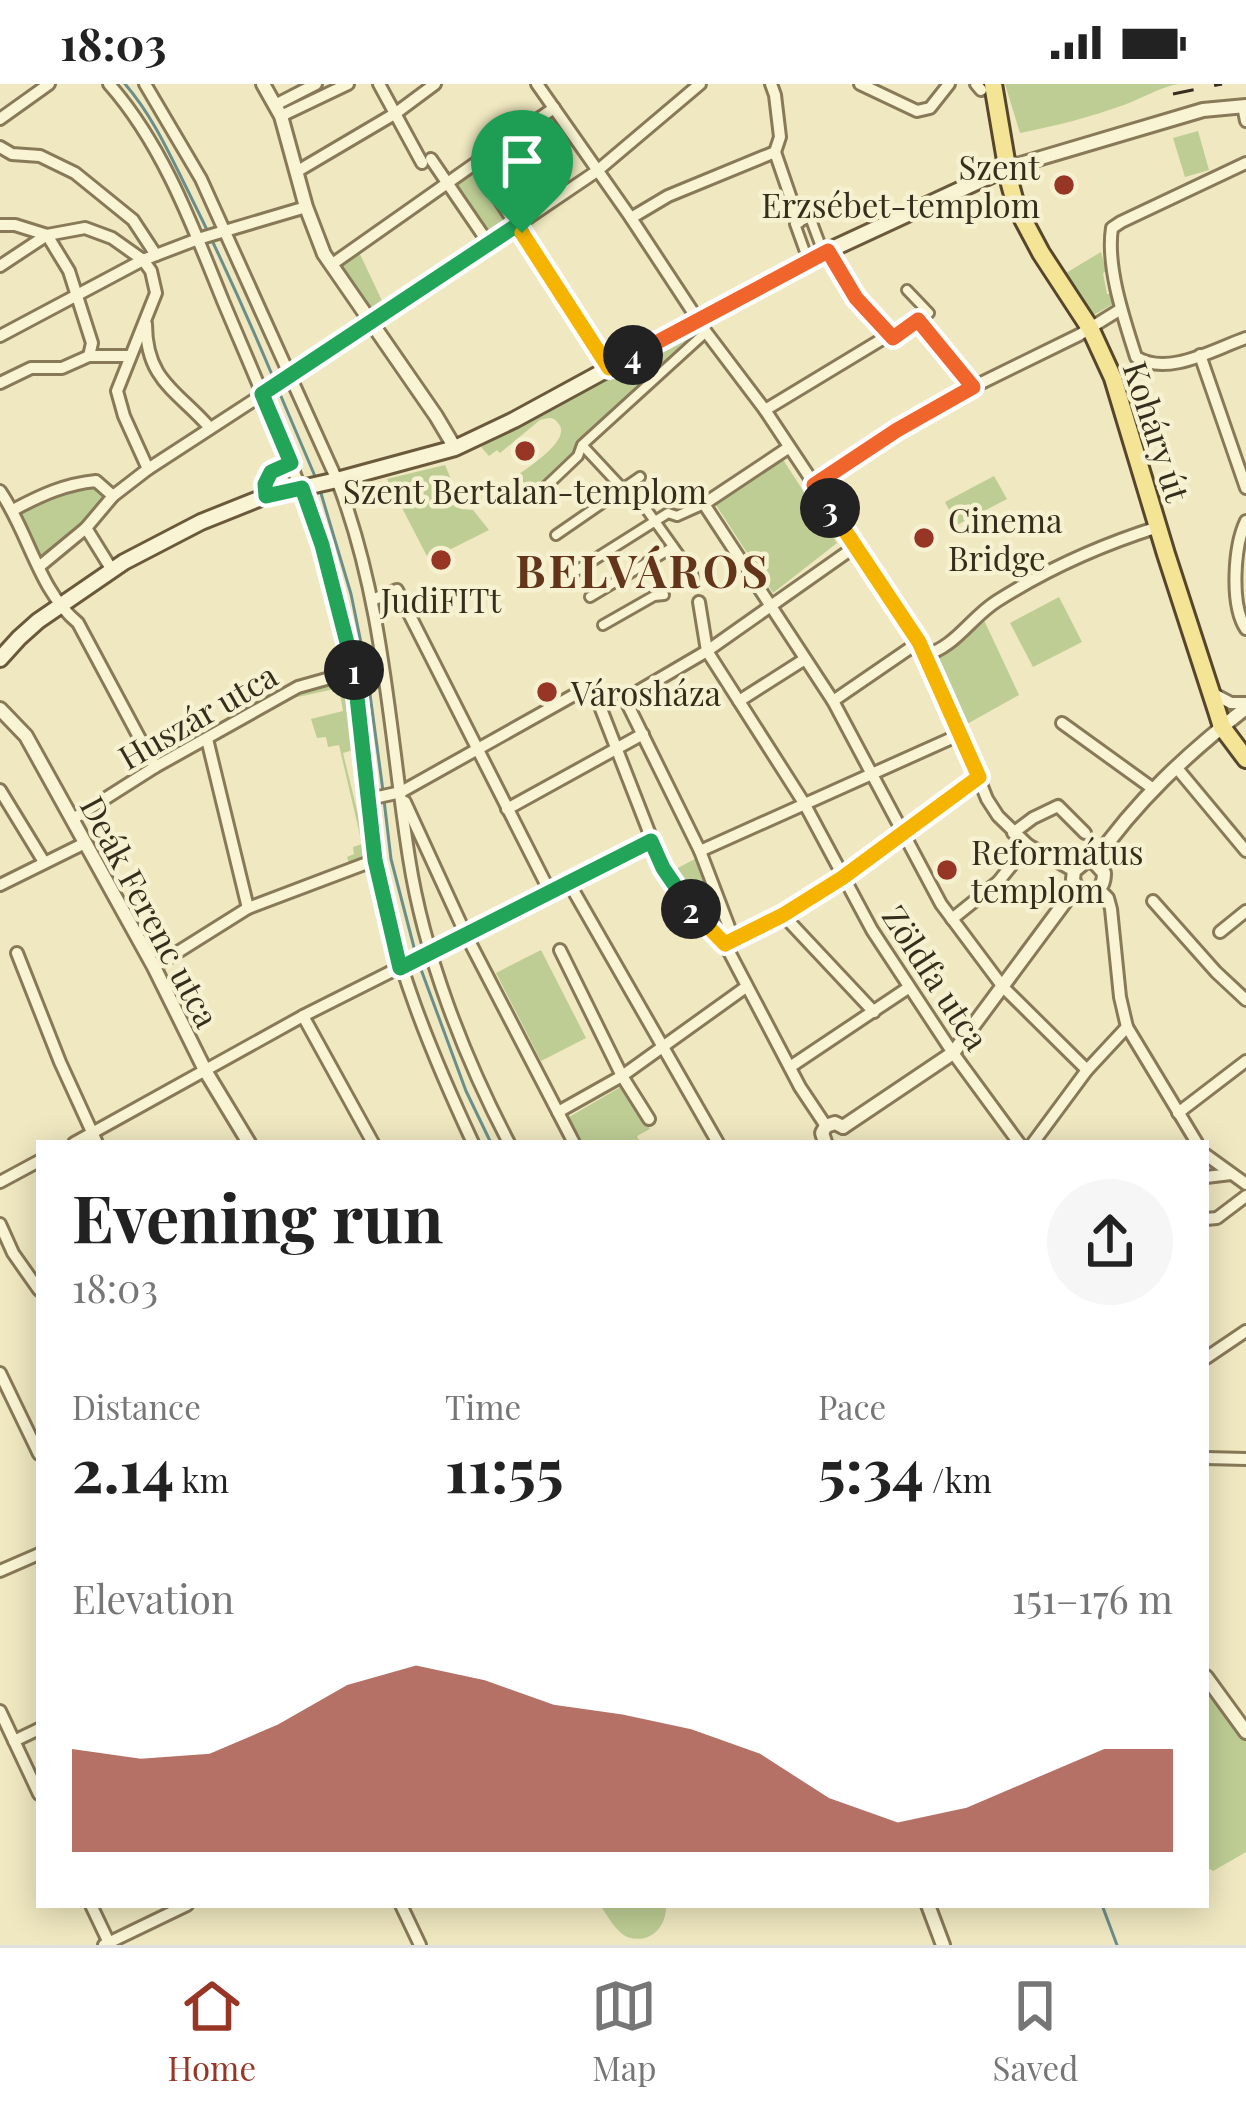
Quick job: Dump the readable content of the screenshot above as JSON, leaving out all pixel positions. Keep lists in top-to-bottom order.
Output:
{
  "streets": {
    "main road": ["Koháry út"],
    "street": ["Huszár utca", "Deák Ferenc utca", "Zöldfa utca"]
  },
  "crossings": [
    ["Huszár utca", "Deák Ferenc utca"]
  ],
  "districts": ["BELVÁROS"],
  "places": [
    "Szent Erzsébet-templom",
    "Szent Bertalan-templom",
    "Cinema Bridge",
    "JudiFITt",
    "Városháza",
    "Református templom"
  ],
  "page": {
    "status": "18:03",
    "pins": [
      "4",
      "3",
      "1",
      "2"
    ],
    "heading": ["Evening run", "18:03"],
    "stats": [
      ["Distance", "2.14 km"],
      ["Time", "11:55"],
      ["Pace", "5:34 /km"]
    ],
    "chart": ["Elevation", "151–176 m"],
    "tabs": ["Home", "Map", "Saved"]
  }
}
